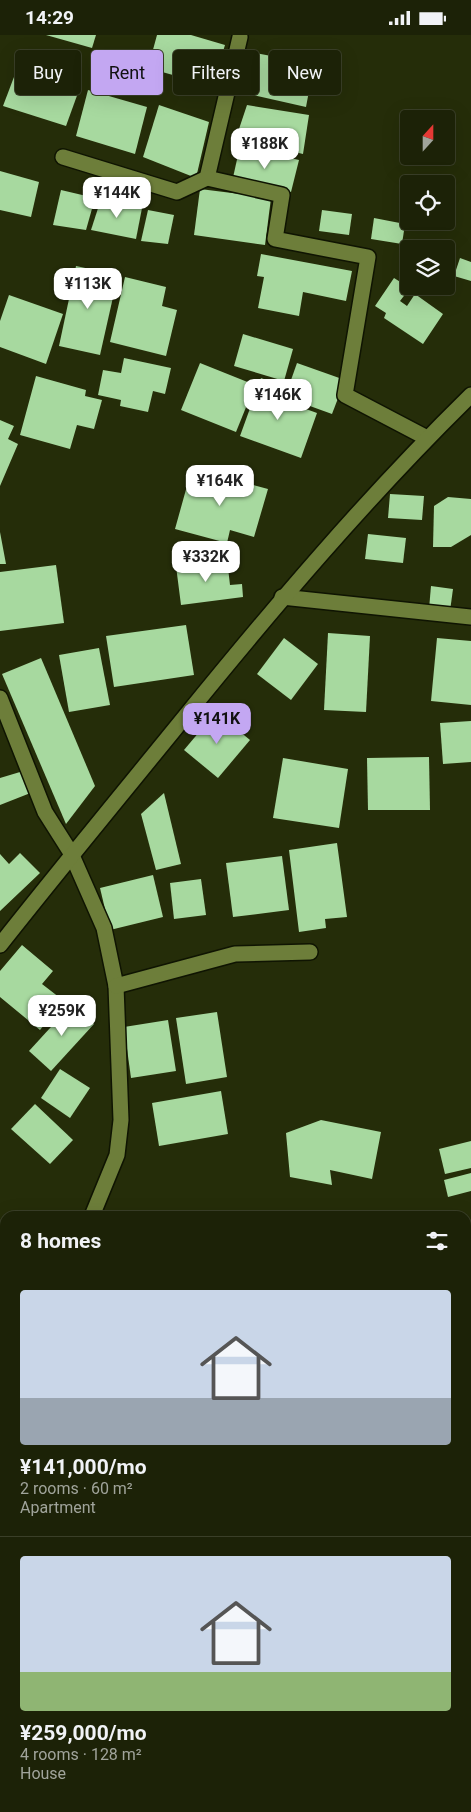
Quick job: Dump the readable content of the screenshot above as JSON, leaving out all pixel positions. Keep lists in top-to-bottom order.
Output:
{
  "north": "top",
  "page": {
    "status": "14:29",
    "chip": [
      "Buy",
      "Rent",
      "Filters",
      "New"
    ],
    "price": [
      "¥188K",
      "¥144K",
      "¥113K",
      "¥146K",
      "¥164K",
      "¥332K",
      "¥141K",
      "¥259K"
    ],
    "heading": "8 homes",
    "list": [
      {
        "name": "¥141,000/mo",
        "note": "2 rooms · 60 m² · Apartment"
      },
      {
        "name": "¥259,000/mo",
        "note": "4 rooms · 128 m² · House"
      }
    ]
  }
}
